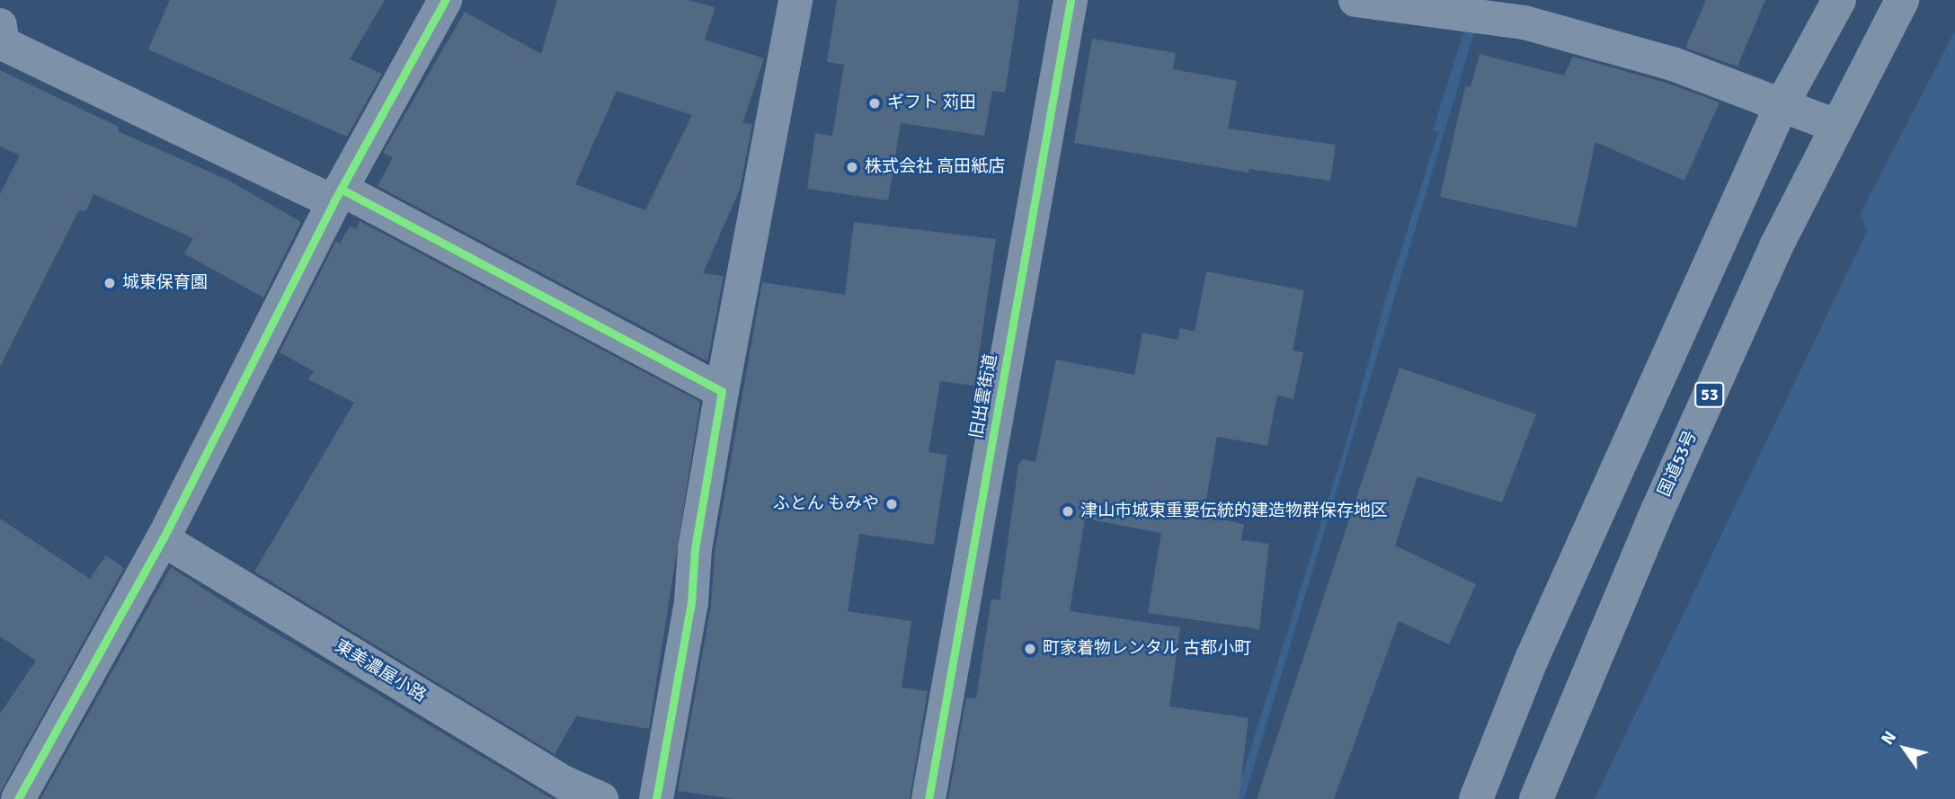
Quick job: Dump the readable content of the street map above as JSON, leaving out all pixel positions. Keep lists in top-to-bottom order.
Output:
{
  "streets": {
    "highway": ["53", "国道53号"],
    "street": ["旧出雲街道", "東美濃屋小路"]
  },
  "places": [
    "ギフト 苅田",
    "株式会社 高田紙店",
    "城東保育園",
    "ふとん もみや",
    "津山市城東重要伝統的建造物群保存地区",
    "町家着物レンタル 古都小町"
  ],
  "north": "top left"
}
